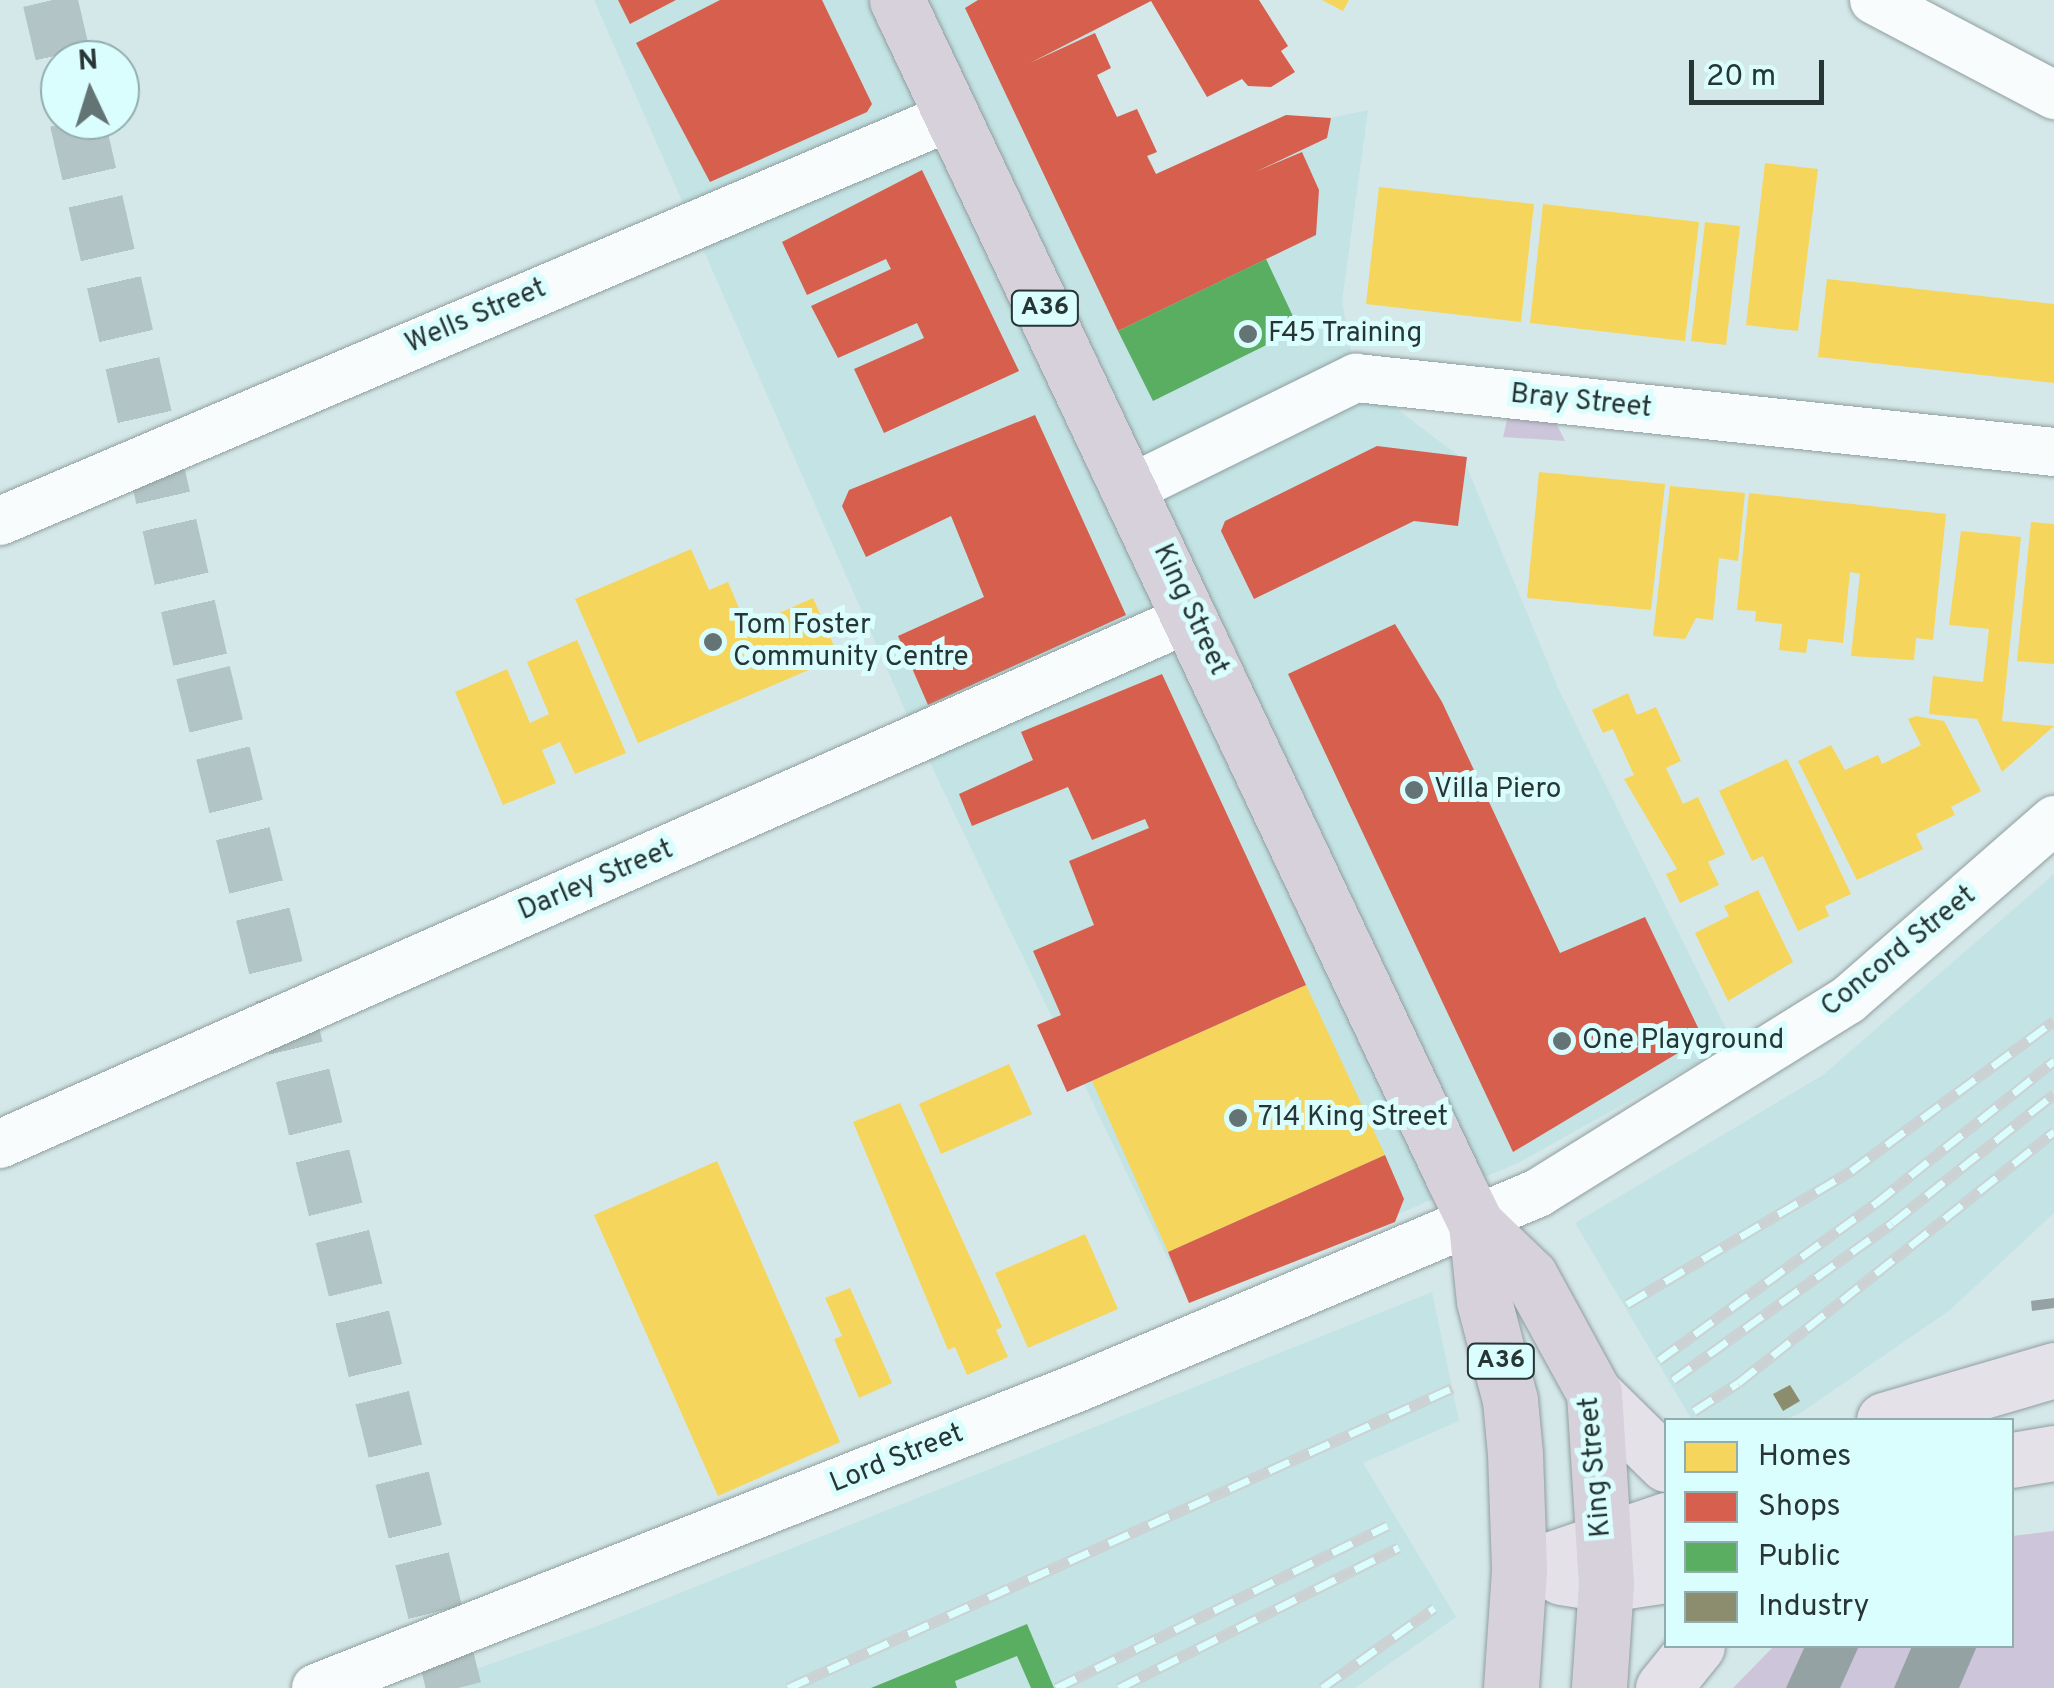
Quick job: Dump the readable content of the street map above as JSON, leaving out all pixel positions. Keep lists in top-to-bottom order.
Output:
{
  "streets": {
    "highway": ["A36", "King Street"],
    "street": [
      "Wells Street",
      "Bray Street",
      "Darley Street",
      "Concord Street",
      "Lord Street"
    ]
  },
  "crossings": [
    ["Wells Street", "King Street"],
    ["Bray Street", "King Street"],
    ["King Street", "Darley Street"],
    ["King Street", "Concord Street"],
    ["King Street", "Lord Street"],
    ["Concord Street", "Lord Street"]
  ],
  "places": [
    "F45 Training",
    "Tom Foster Community Centre",
    "Villa Piero",
    "One Playground",
    "714 King Street"
  ],
  "legend": [
    "Homes",
    "Shops",
    "Public",
    "Industry"
  ],
  "scale_bar": "20 m",
  "north": "top"
}
